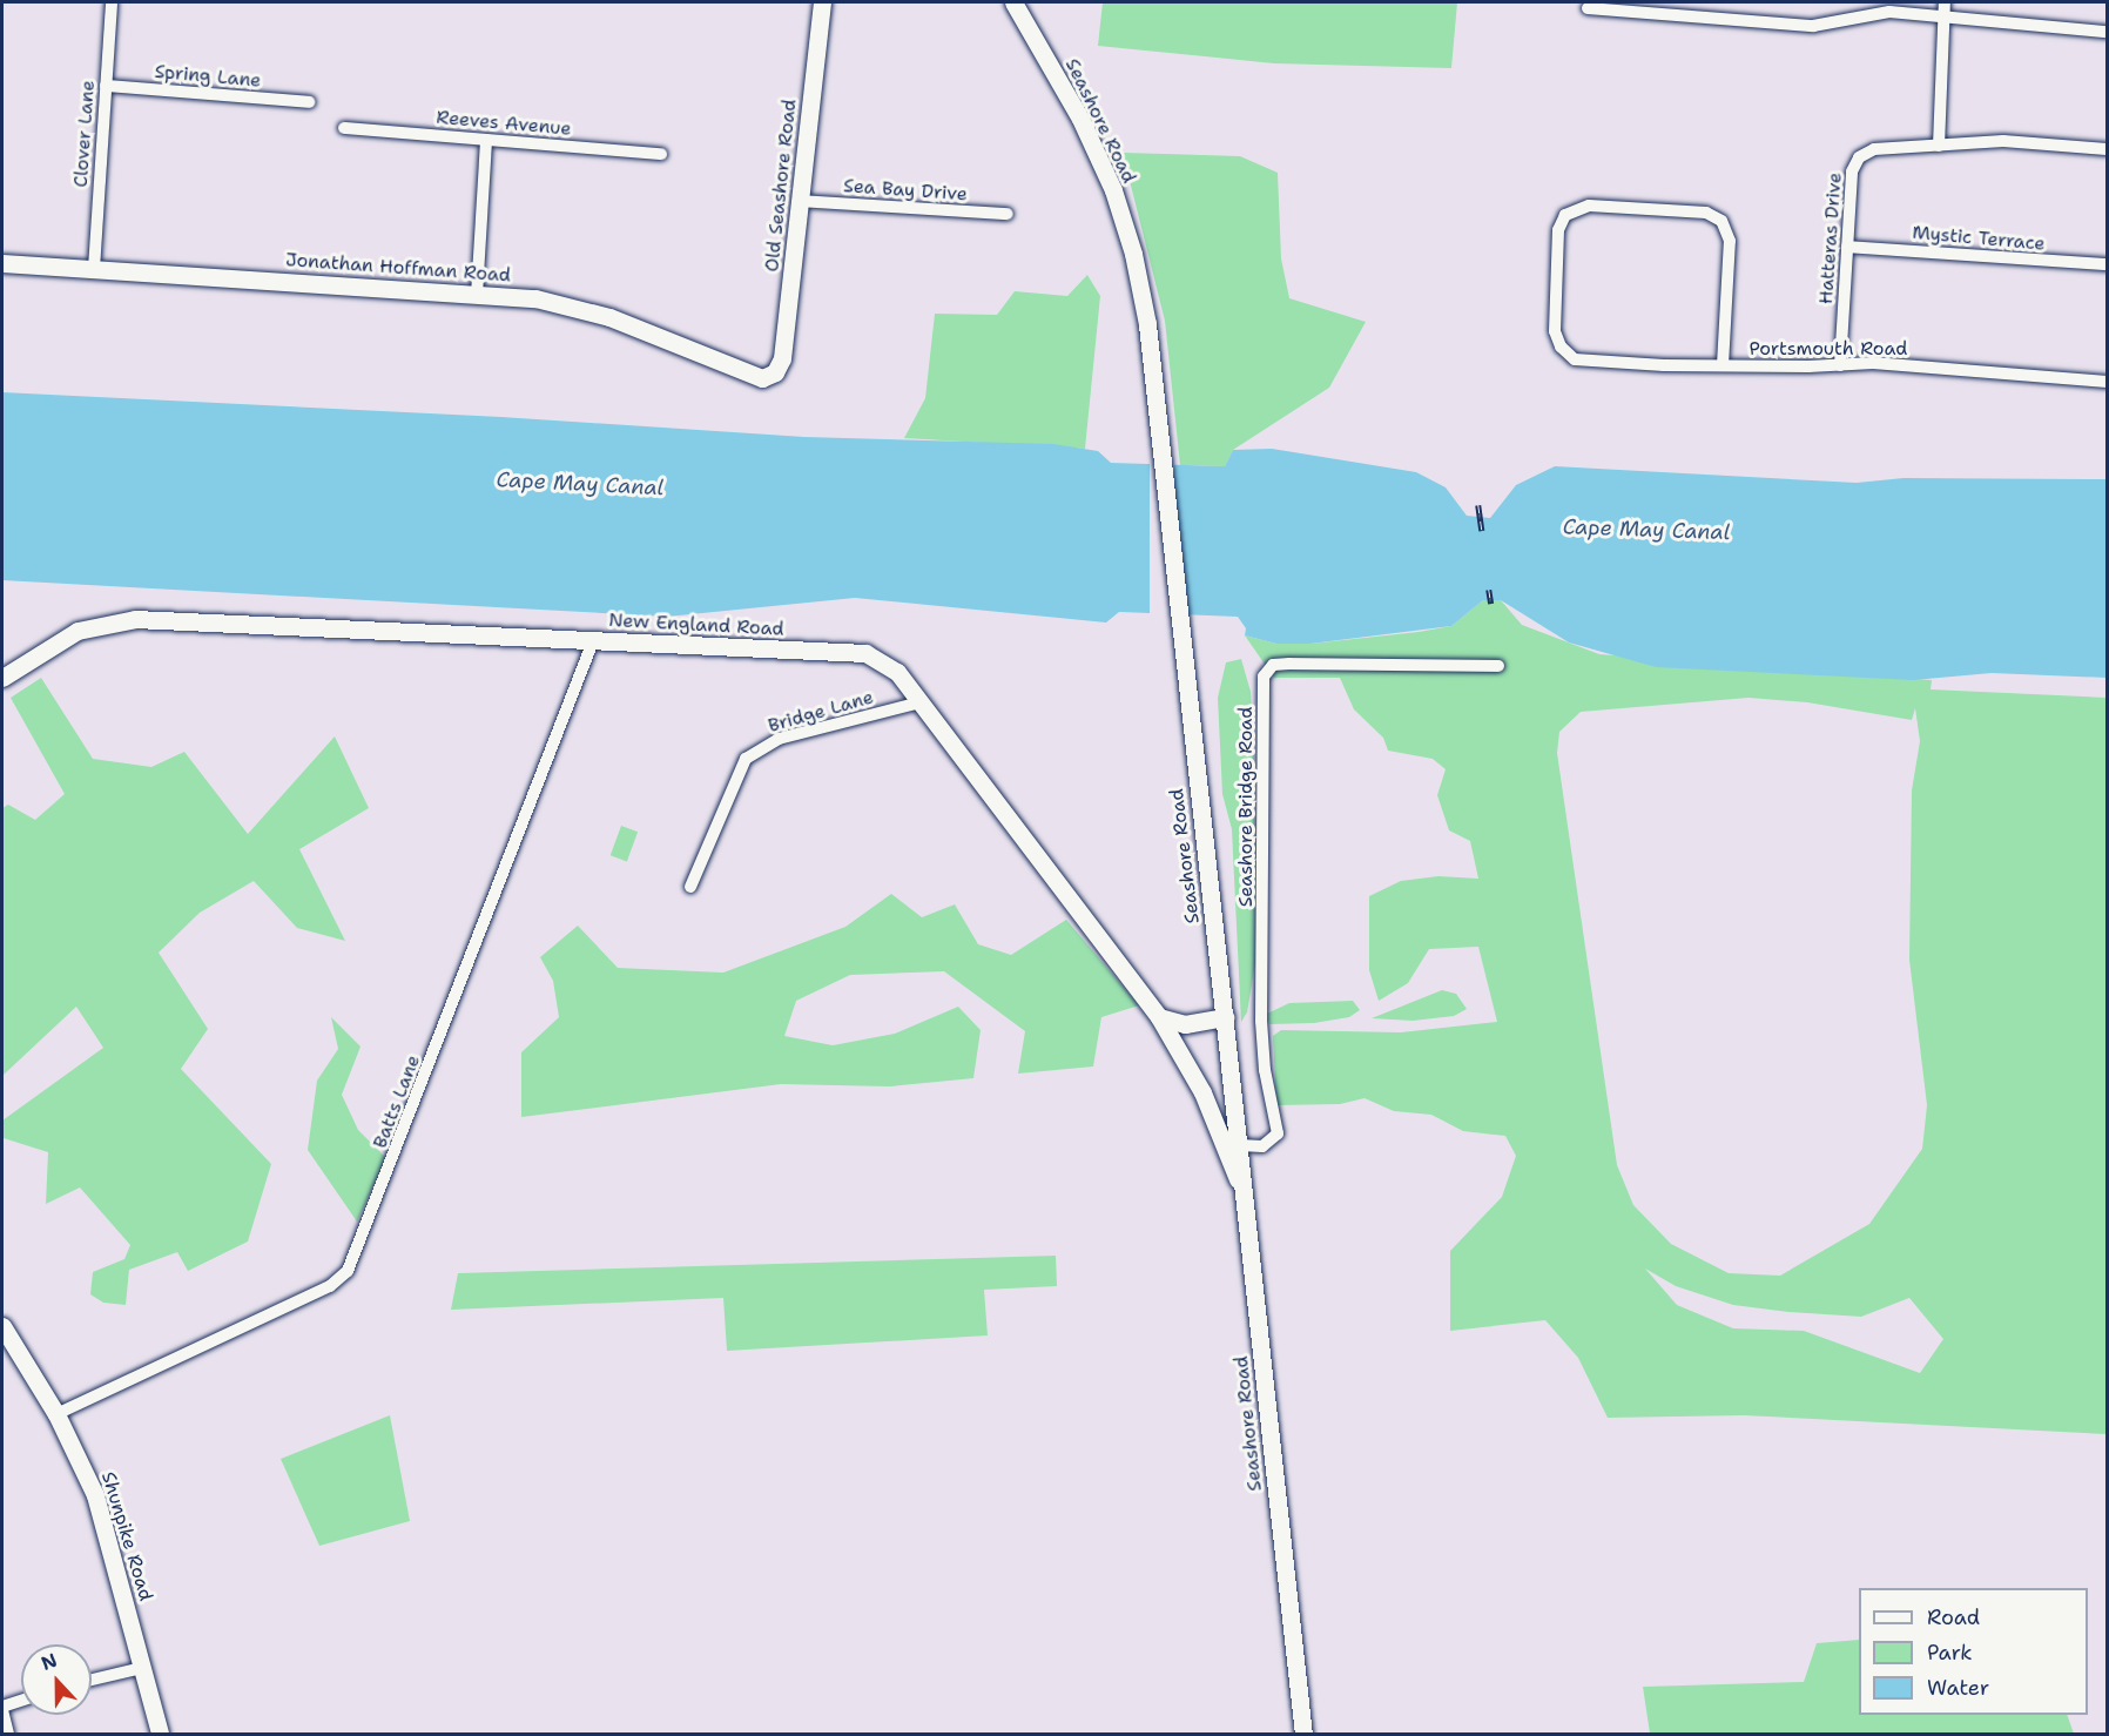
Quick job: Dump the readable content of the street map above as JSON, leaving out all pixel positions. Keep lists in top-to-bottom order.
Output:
{
  "streets": {
    "street": [
      "Spring Lane",
      "Seashore Road",
      "Reeves Avenue",
      "Clover Lane",
      "Old Seashore Road",
      "Sea Bay Drive",
      "Hatteras Drive",
      "Mystic Terrace",
      "Jonathan Hoffman Road",
      "Portsmouth Road",
      "New England Road",
      "Bridge Lane",
      "Seashore Bridge Road",
      "Batts Lane",
      "Shunpike Road"
    ]
  },
  "crossings": [
    ["Spring Lane", "Clover Lane"],
    ["Seashore Road", "New England Road"],
    ["Seashore Road", "Seashore Bridge Road"],
    ["Clover Lane", "Jonathan Hoffman Road"],
    ["Old Seashore Road", "Sea Bay Drive"],
    ["Old Seashore Road", "Jonathan Hoffman Road"],
    ["Hatteras Drive", "Mystic Terrace"],
    ["Hatteras Drive", "Portsmouth Road"],
    ["New England Road", "Bridge Lane"],
    ["New England Road", "Batts Lane"],
    ["Batts Lane", "Shunpike Road"]
  ],
  "water": ["Cape May Canal"],
  "legend": ["Road", "Park", "Water"],
  "north": "top"
}
